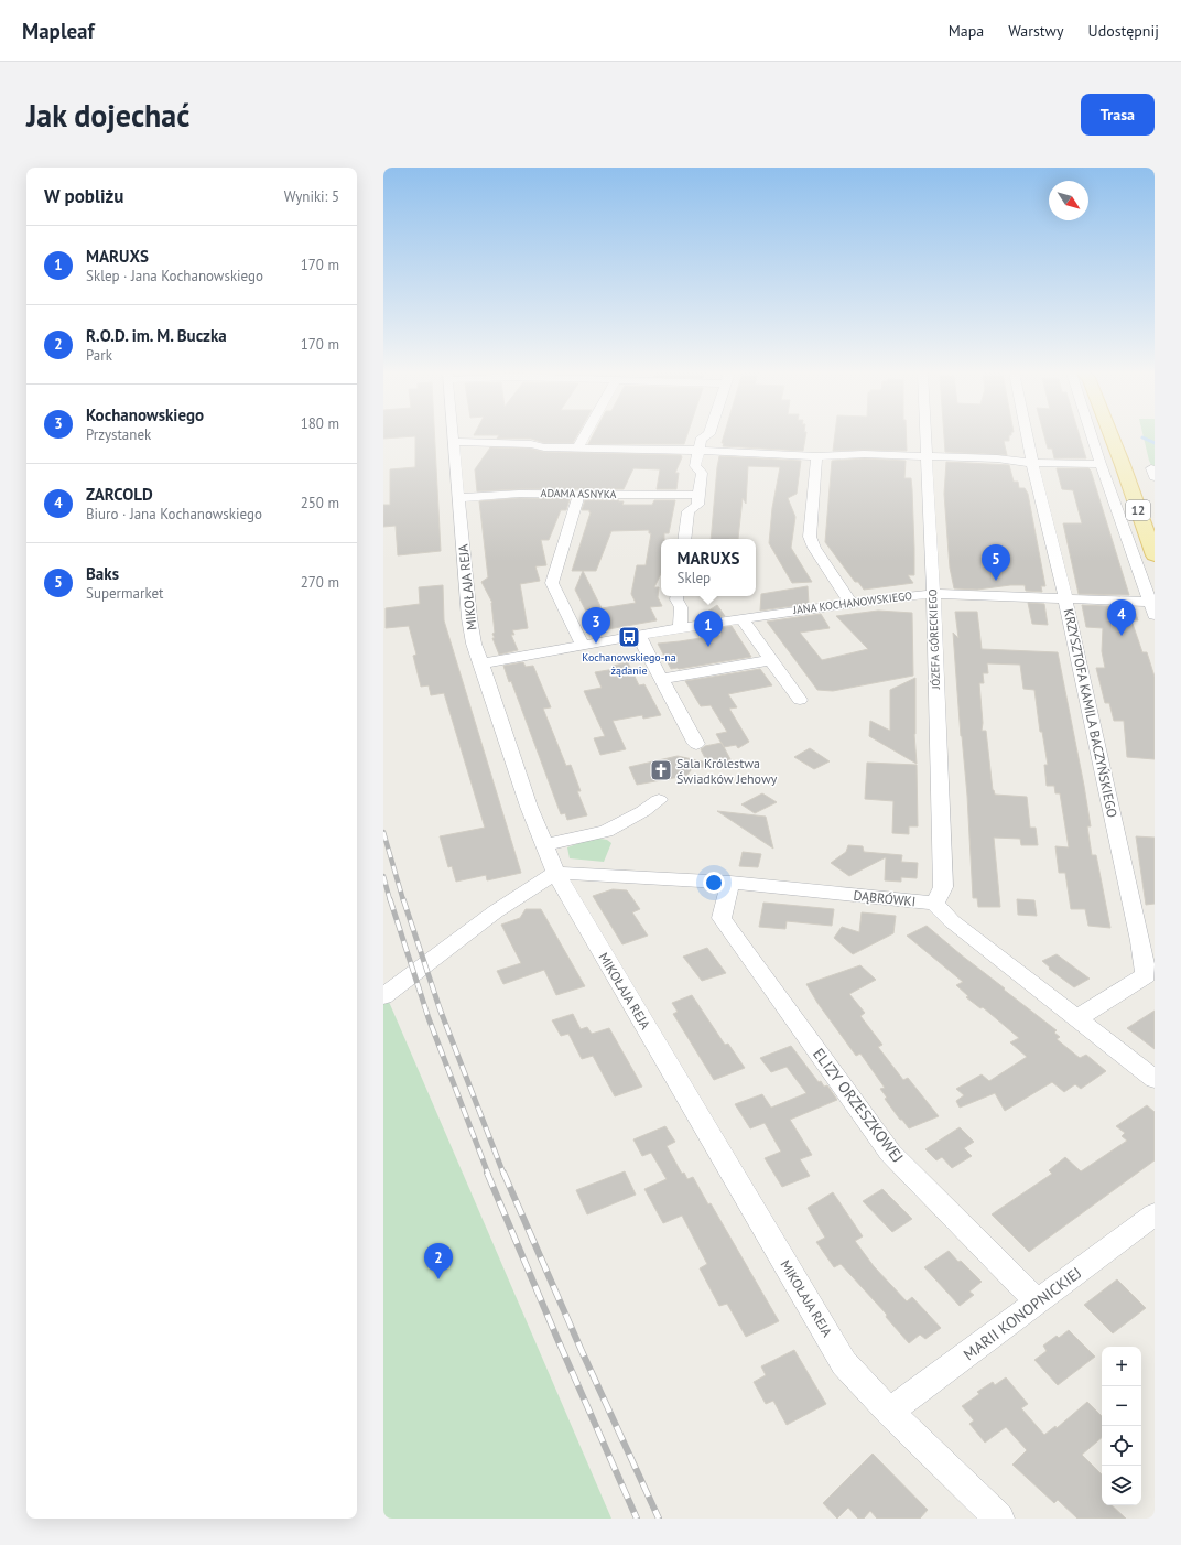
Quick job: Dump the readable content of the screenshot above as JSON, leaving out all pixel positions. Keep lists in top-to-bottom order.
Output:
{
  "streets": {
    "main road": ["12"],
    "street": [
      "ADAMA ASNYKA",
      "MIKOŁAJA REJA",
      "JANA KOCHANOWSKIEGO",
      "JÓZEFA GÓRECKIEGO",
      "KRZYSZTOFA KAMILA BACZYŃSKIEGO",
      "DĄBRÓWKI",
      "ELIZY ORZESZKOWEJ",
      "MARII KONOPNICKIEJ"
    ]
  },
  "crossings": [
    ["ADAMA ASNYKA", "MIKOŁAJA REJA"],
    ["MIKOŁAJA REJA", "JANA KOCHANOWSKIEGO"],
    ["MIKOŁAJA REJA", "DĄBRÓWKI"],
    ["MIKOŁAJA REJA", "MARII KONOPNICKIEJ"],
    ["JANA KOCHANOWSKIEGO", "JÓZEFA GÓRECKIEGO"],
    ["JANA KOCHANOWSKIEGO", "KRZYSZTOFA KAMILA BACZYŃSKIEGO"],
    ["JÓZEFA GÓRECKIEGO", "DĄBRÓWKI"],
    ["KRZYSZTOFA KAMILA BACZYŃSKIEGO", "DĄBRÓWKI"],
    ["DĄBRÓWKI", "ELIZY ORZESZKOWEJ"],
    ["ELIZY ORZESZKOWEJ", "MARII KONOPNICKIEJ"]
  ],
  "places": {
    "bus stop": ["Kochanowskiego-na żądanie"],
    "church": ["Sala Królestwa Świadków Jehowy"]
  },
  "north": "bottom right",
  "page": {
    "header": "Mapleaf",
    "nav": ["Mapa", "Warstwy", "Udostępnij"],
    "buttons": "Trasa",
    "title": "Jak dojechać",
    "heading": ["W pobliżu", "Wyniki: 5"],
    "list": [
      {
        "mark": "1",
        "name": "MARUXS",
        "note": "Sklep · Jana Kochanowskiego",
        "value": "170 m"
      },
      {
        "mark": "2",
        "name": "R.O.D. im. M. Buczka",
        "note": "Park",
        "value": "170 m"
      },
      {
        "mark": "3",
        "name": "Kochanowskiego",
        "note": "Przystanek",
        "value": "180 m"
      },
      {
        "mark": "4",
        "name": "ZARCOLD",
        "note": "Biuro · Jana Kochanowskiego",
        "value": "250 m"
      },
      {
        "mark": "5",
        "name": "Baks",
        "note": "Supermarket",
        "value": "270 m"
      }
    ],
    "popup": ["MARUXS", "Sklep"],
    "pins": [
      "5",
      "4",
      "3",
      "1",
      "2"
    ],
    "map_buttons": ["+", "−"]
  }
}
